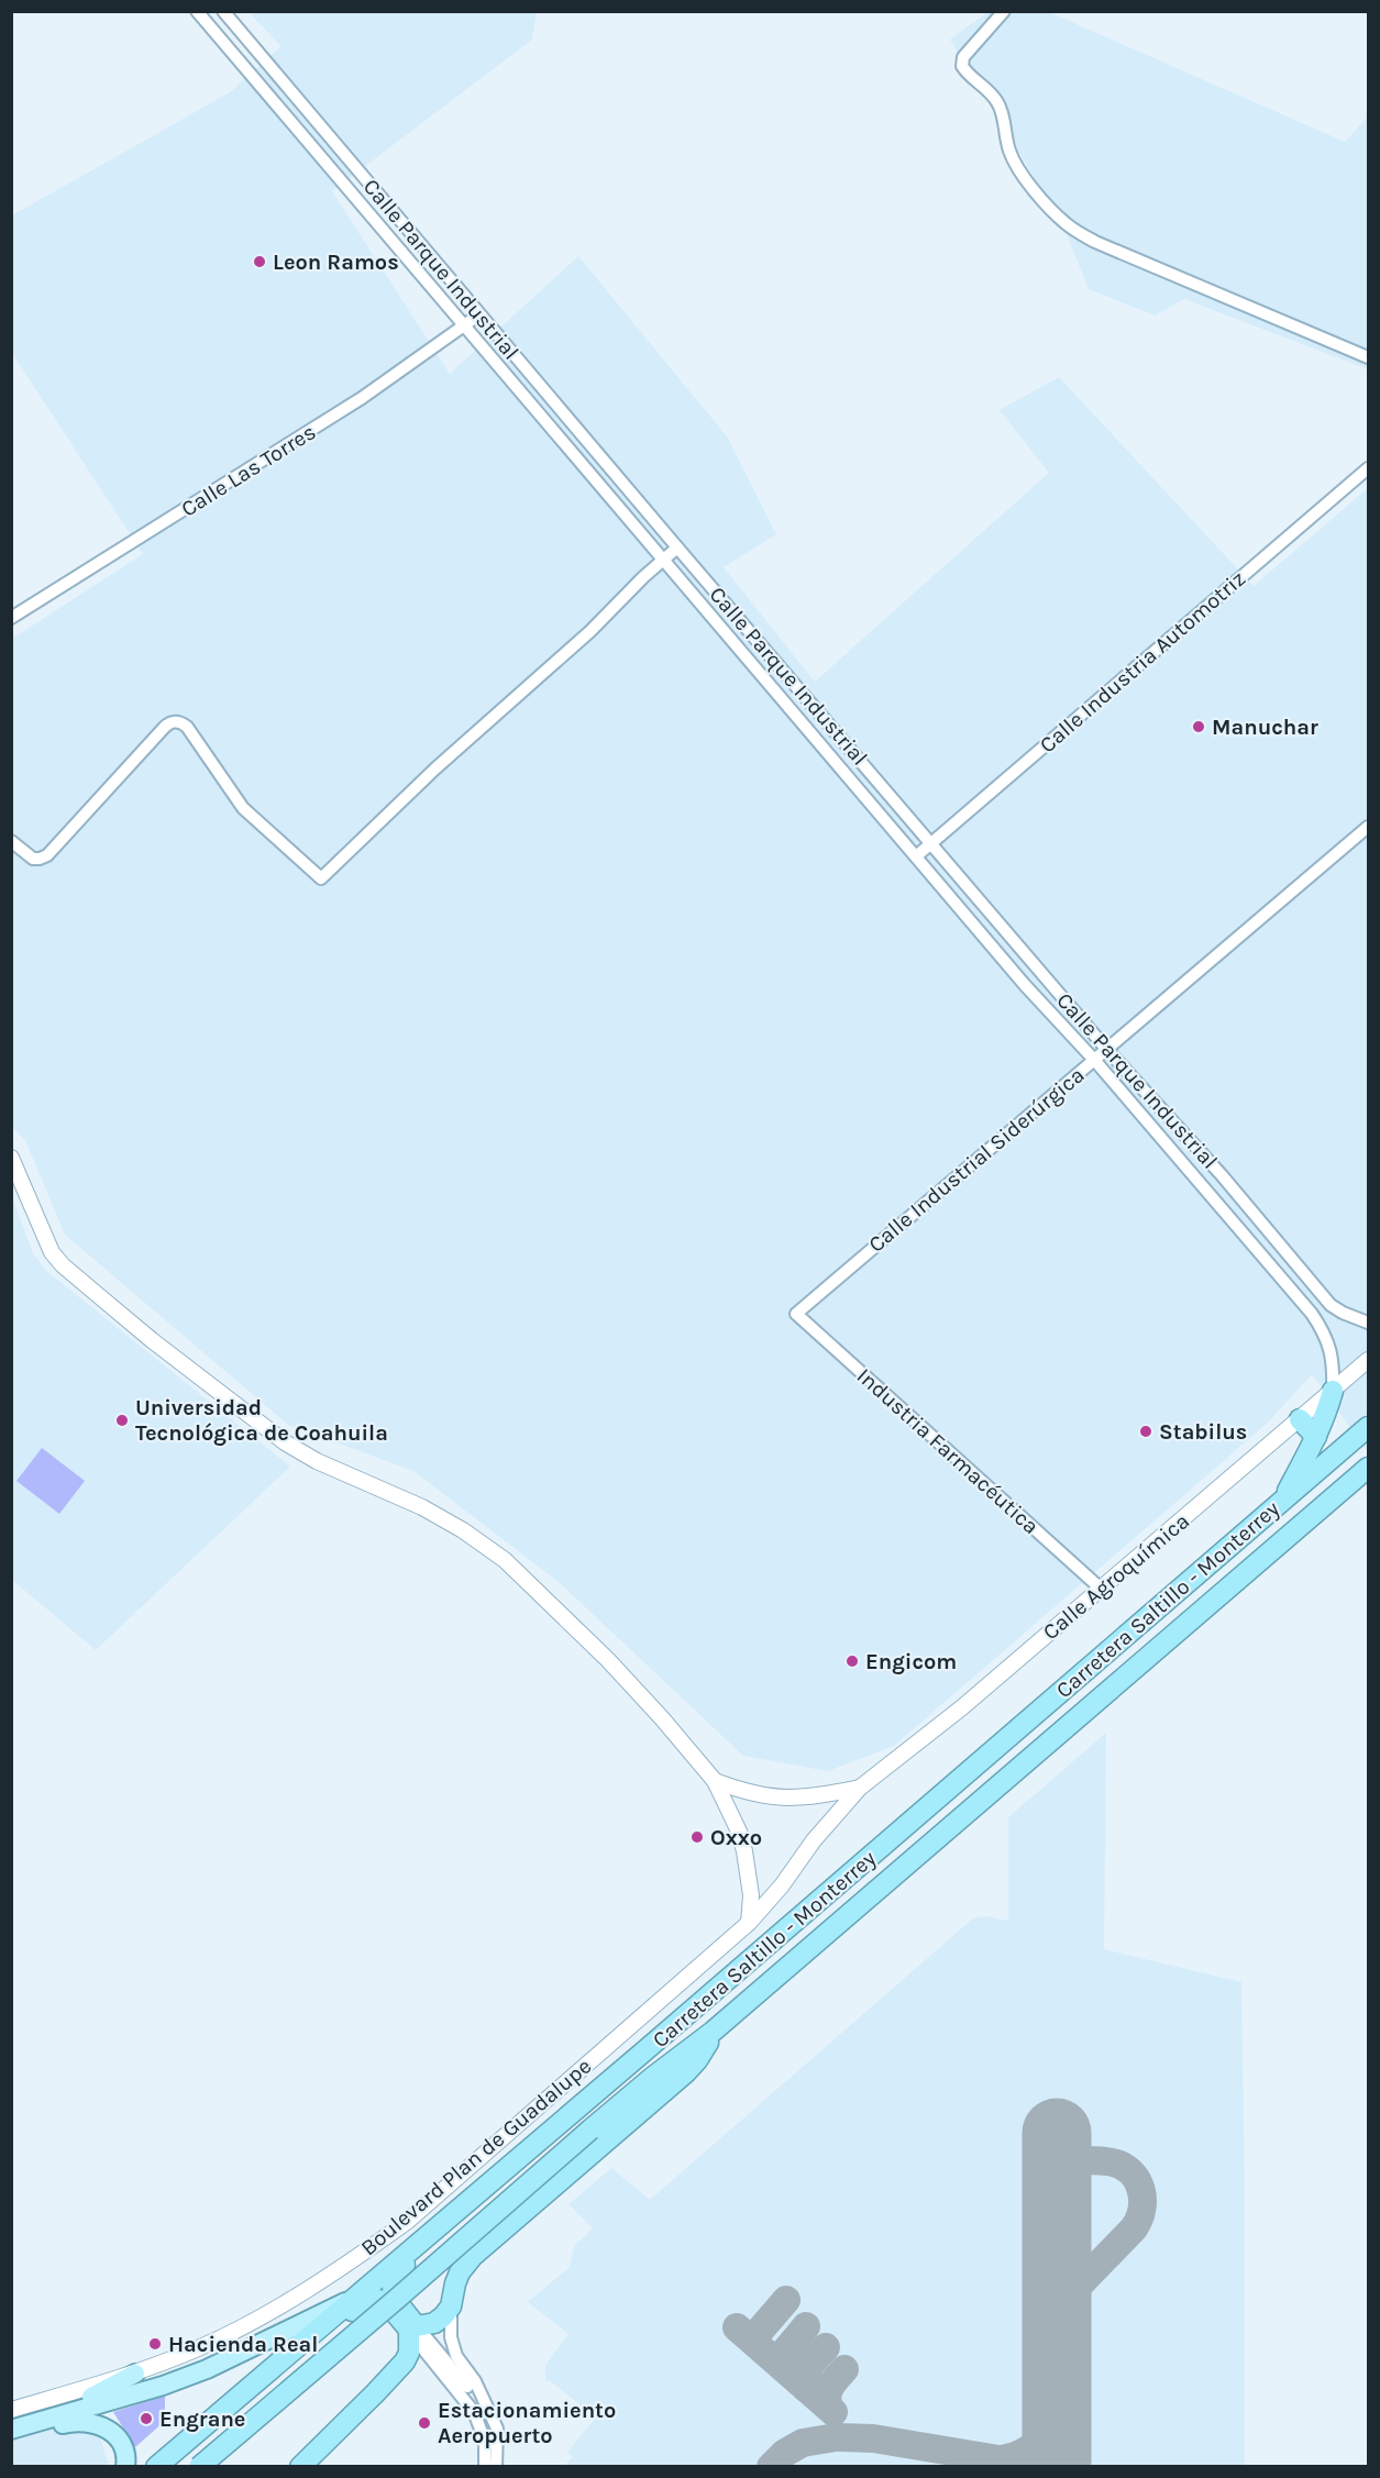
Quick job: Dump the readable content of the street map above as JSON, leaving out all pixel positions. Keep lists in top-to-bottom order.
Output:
{
  "streets": {
    "highway": ["Carretera Saltillo - Monterrey"],
    "street": [
      "Calle Parque Industrial",
      "Calle Las Torres",
      "Calle Industria Automotriz",
      "Calle Industrial Siderúrgica",
      "Industria Farmacéutica",
      "Calle Agroquímica",
      "Boulevard Plan de Guadalupe"
    ]
  },
  "crossings": [
    ["Calle Parque Industrial", "Calle Las Torres"],
    ["Calle Parque Industrial", "Calle Industria Automotriz"],
    ["Calle Parque Industrial", "Calle Industrial Siderúrgica"],
    ["Calle Parque Industrial", "Calle Agroquímica"],
    ["Calle Industrial Siderúrgica", "Industria Farmacéutica"],
    ["Industria Farmacéutica", "Calle Agroquímica"],
    ["Calle Agroquímica", "Boulevard Plan de Guadalupe"]
  ],
  "places": [
    "Leon Ramos",
    "Manuchar",
    "Universidad Tecnológica de Coahuila",
    "Stabilus",
    "Engicom",
    "Oxxo",
    "Hacienda Real",
    "Engrane",
    "Estacionamiento Aeropuerto"
  ]
}
